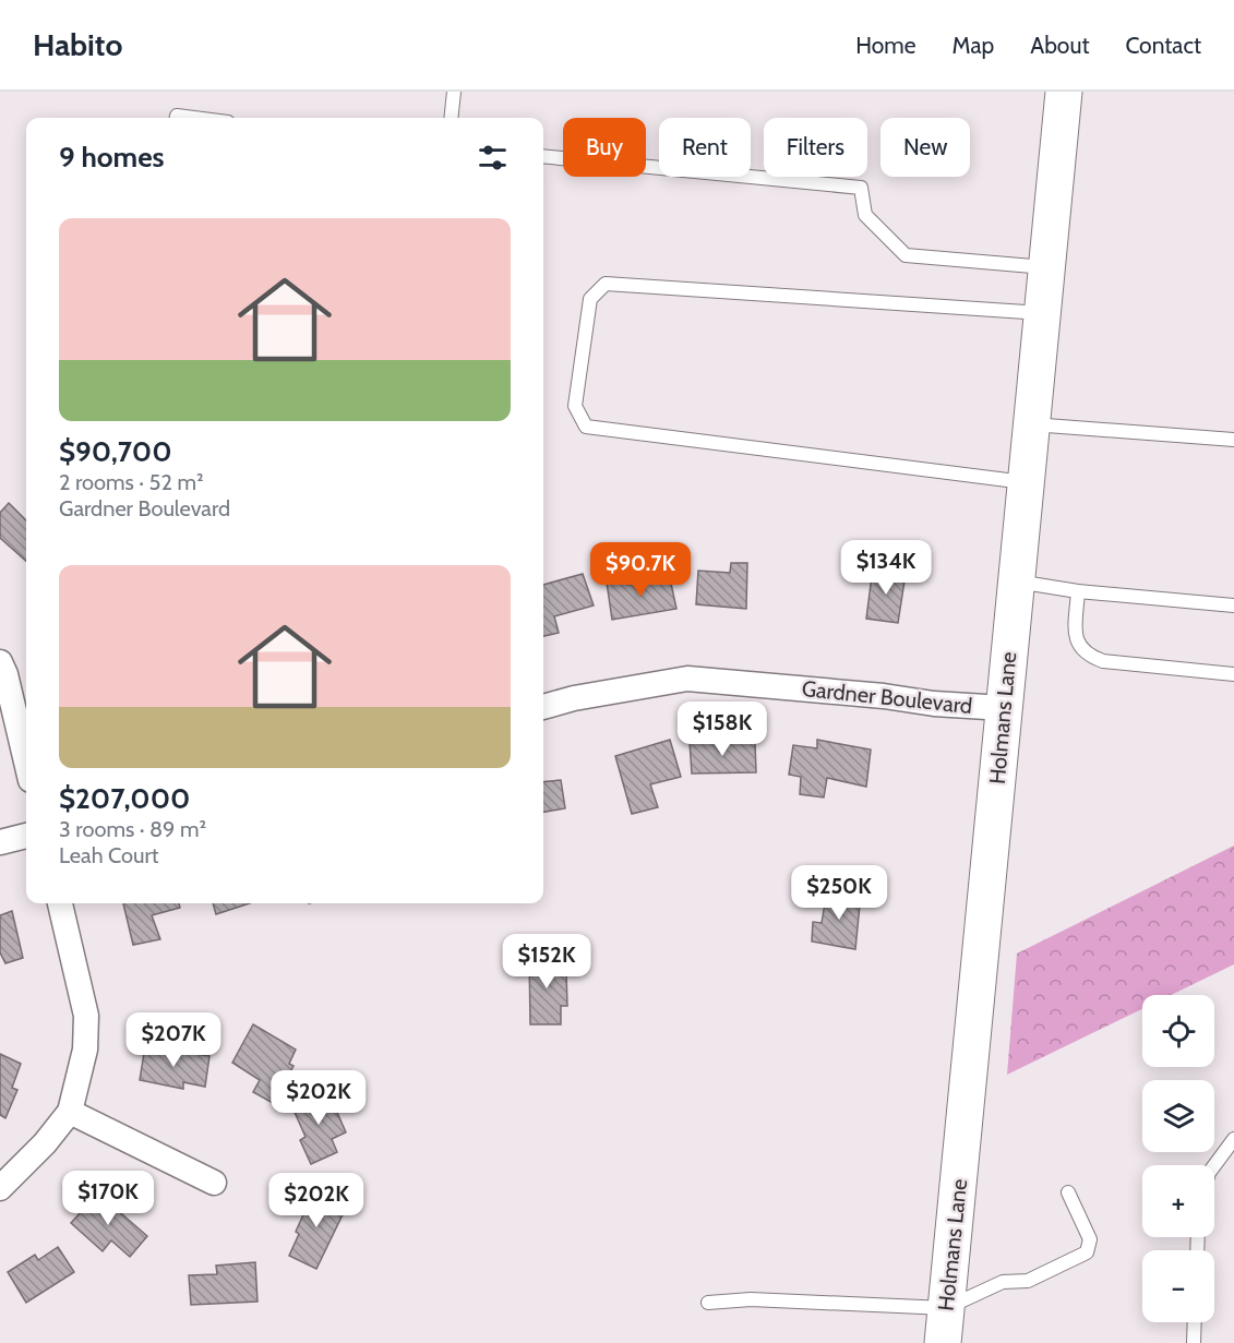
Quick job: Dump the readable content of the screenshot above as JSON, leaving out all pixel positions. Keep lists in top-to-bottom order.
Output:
{
  "streets": {
    "main road": ["Holmans Lane"],
    "street": ["Gardner Boulevard"]
  },
  "crossings": [
    ["Gardner Boulevard", "Holmans Lane"]
  ],
  "page": {
    "header": "Habito",
    "nav": [
      "Home",
      "Map",
      "About",
      "Contact"
    ],
    "chip": [
      "Buy",
      "Rent",
      "Filters",
      "New"
    ],
    "heading": "9 homes",
    "list": [
      {
        "name": "$90,700",
        "note": "2 rooms · 52 m² · Gardner Boulevard"
      },
      {
        "name": "$207,000",
        "note": "3 rooms · 89 m² · Leah Court"
      }
    ],
    "price": [
      "$134K",
      "$90.7K",
      "$158K",
      "$250K",
      "$152K",
      "$207K",
      "$202K",
      "$170K",
      "$202K"
    ],
    "map_buttons": ["+", "−"]
  }
}
